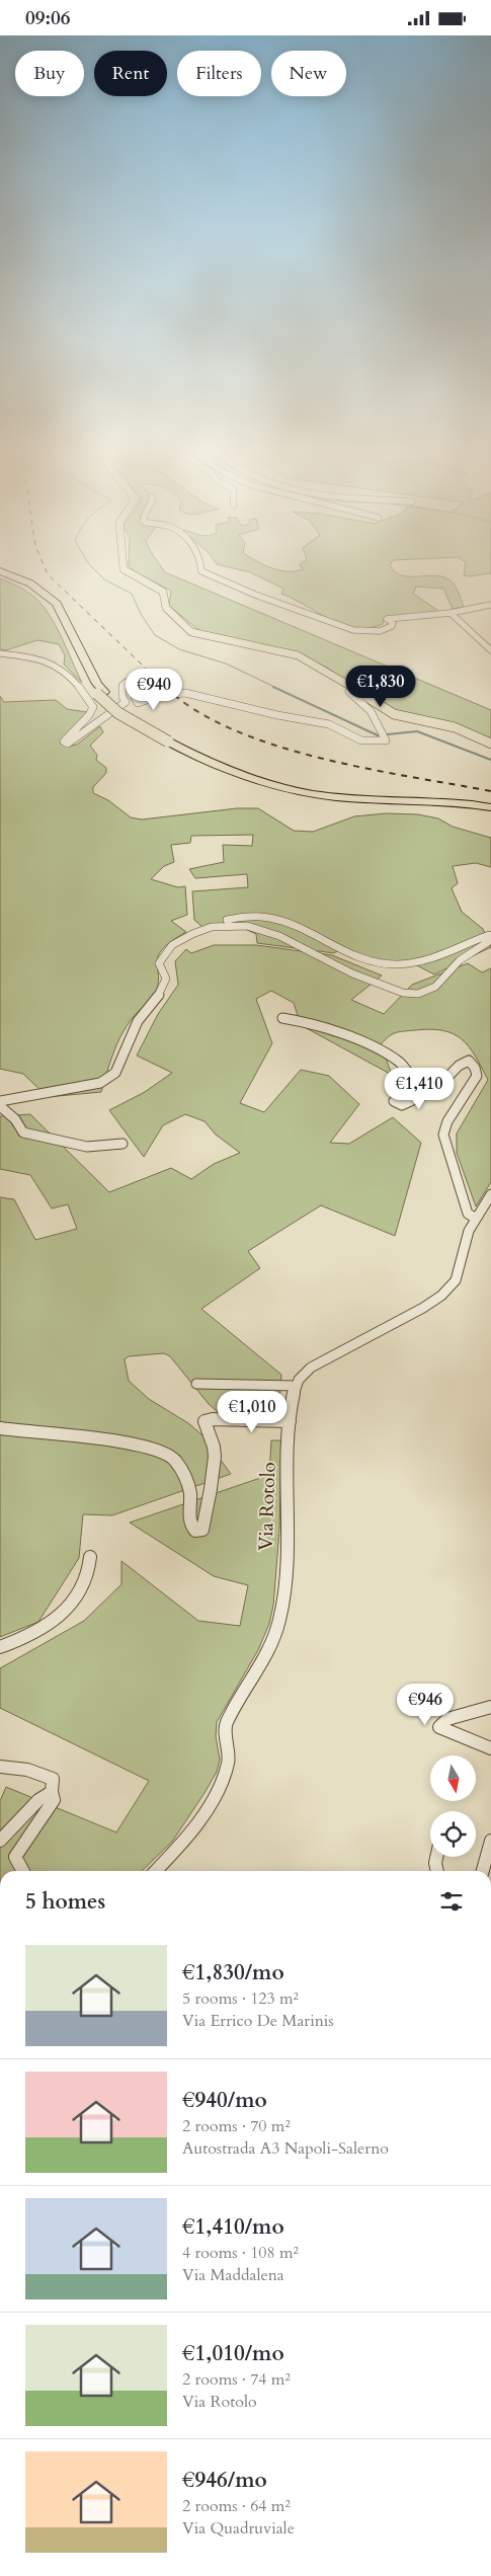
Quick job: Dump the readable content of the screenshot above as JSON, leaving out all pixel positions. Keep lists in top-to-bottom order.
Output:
{
  "streets": {
    "street": ["Via Rotolo"]
  },
  "north": "bottom",
  "page": {
    "status": "09:06",
    "chip": [
      "Buy",
      "Rent",
      "Filters",
      "New"
    ],
    "price": [
      "€1,830",
      "€940",
      "€1,410",
      "€1,010",
      "€946"
    ],
    "heading": "5 homes",
    "list": [
      {
        "name": "€1,830/mo",
        "note": "5 rooms · 123 m² · Via Errico De Marinis"
      },
      {
        "name": "€940/mo",
        "note": "2 rooms · 70 m² · Autostrada A3 Napoli-Salerno"
      },
      {
        "name": "€1,410/mo",
        "note": "4 rooms · 108 m² · Via Maddalena"
      },
      {
        "name": "€1,010/mo",
        "note": "2 rooms · 74 m² · Via Rotolo"
      },
      {
        "name": "€946/mo",
        "note": "2 rooms · 64 m² · Via Quadruviale"
      }
    ]
  }
}
